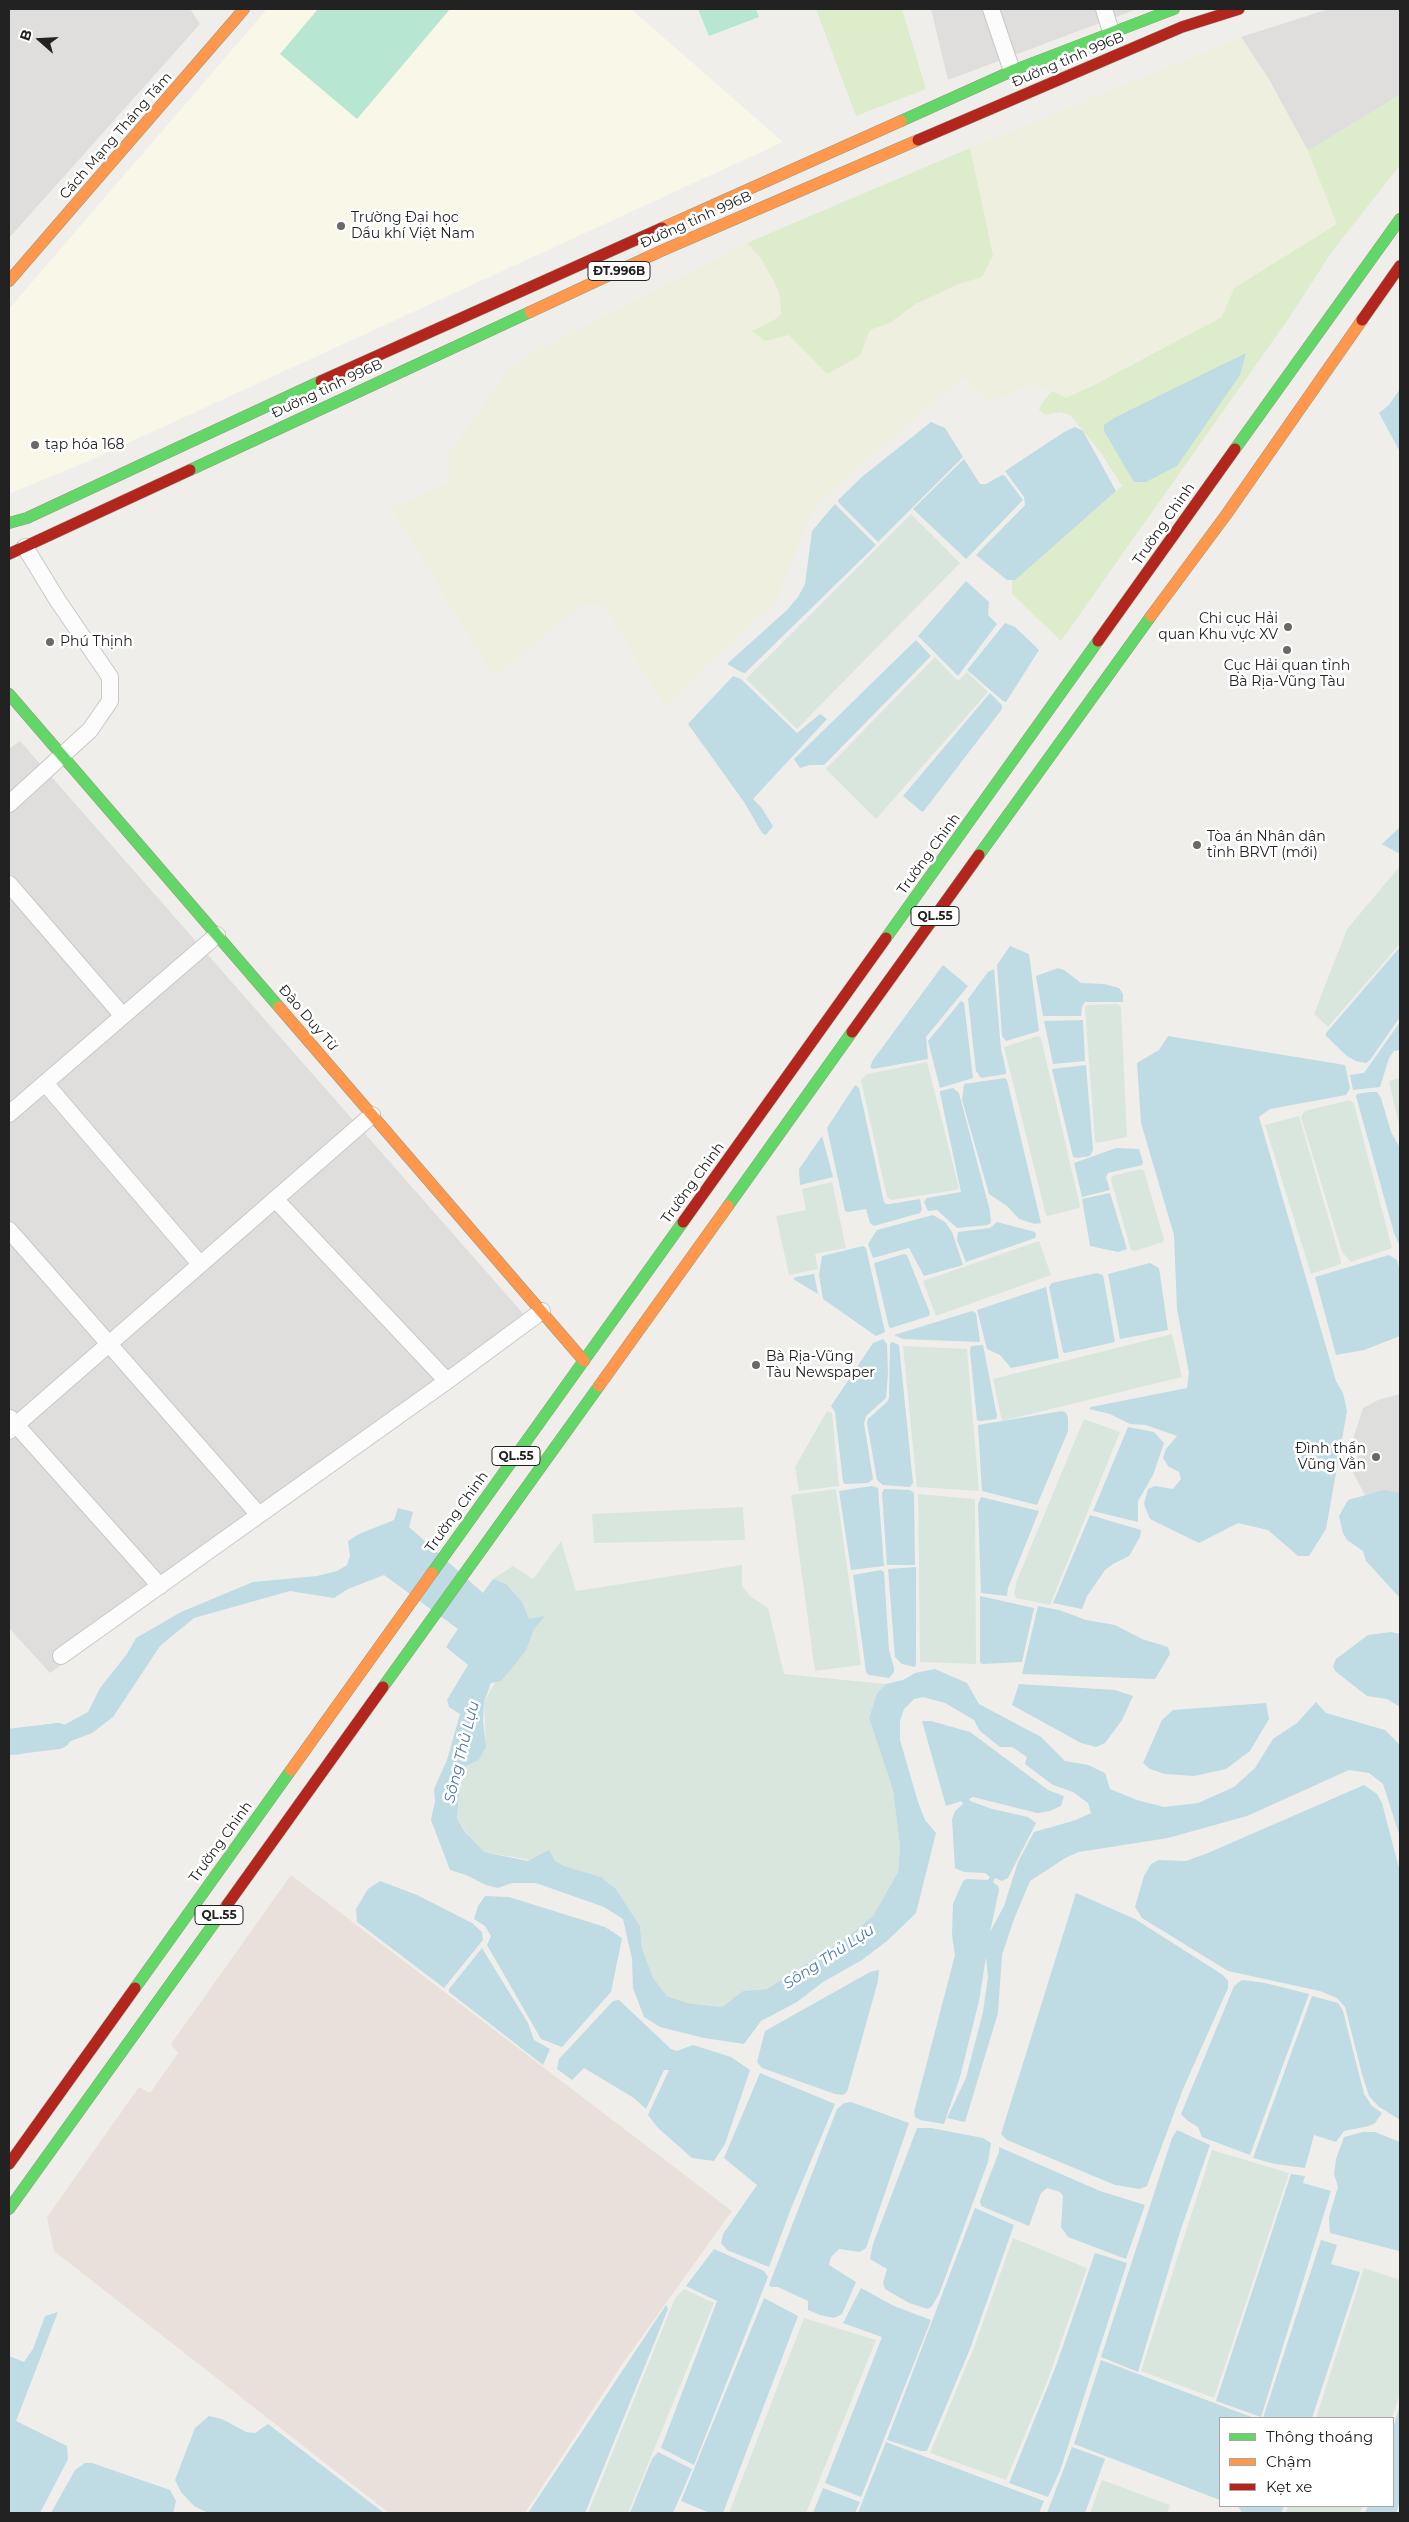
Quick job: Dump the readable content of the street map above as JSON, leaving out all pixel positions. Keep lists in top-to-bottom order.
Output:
{
  "streets": {
    "main road": [
      "Đường tỉnh 996B",
      "Cách Mạng Tháng Tám",
      "ĐT.996B",
      "Trường Chinh",
      "QL.55",
      "Đào Duy Từ"
    ]
  },
  "crossings": [
    ["Trường Chinh", "Đào Duy Từ"]
  ],
  "water": ["Sông Thủ Lựu"],
  "places": [
    "Trường Đại học Dầu khí Việt Nam",
    "tạp hóa 168",
    "Chi cục Hải quan Khu vực XV",
    "Phú Thịnh",
    "Cục Hải quan tỉnh Bà Rịa-Vũng Tàu",
    "Tòa án Nhân dân tỉnh BRVT (mới)",
    "Bà Rịa-Vũng Tàu Newspaper",
    "Đình thần Vũng Vằn"
  ],
  "legend": ["Thông thoáng", "Chậm", "Kẹt xe"],
  "north": "left"
}
